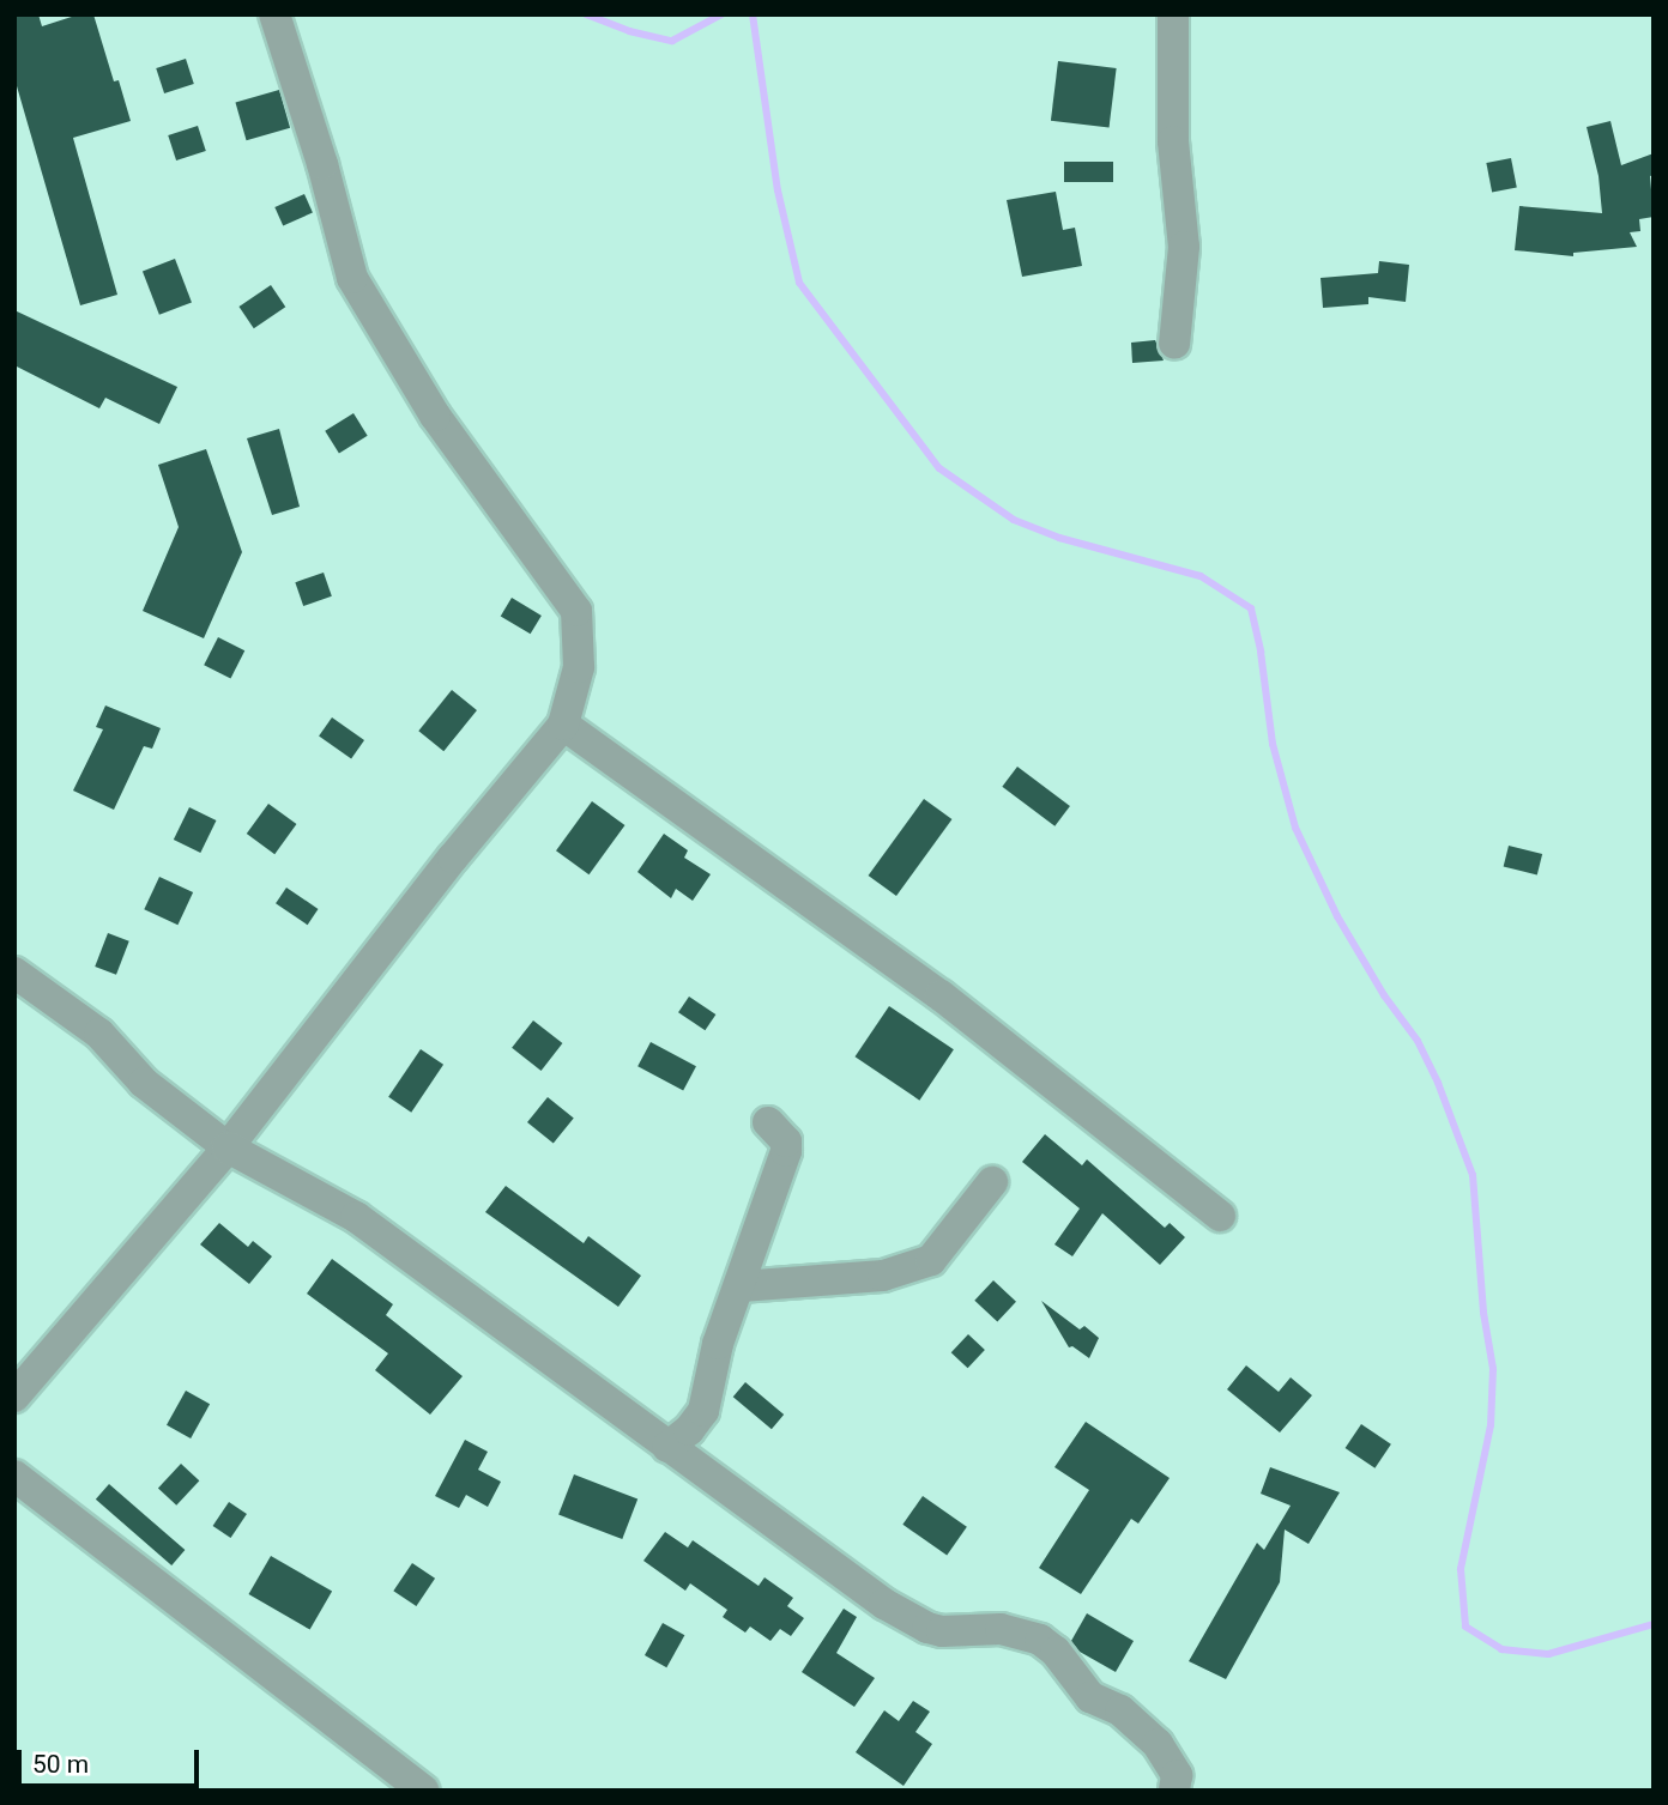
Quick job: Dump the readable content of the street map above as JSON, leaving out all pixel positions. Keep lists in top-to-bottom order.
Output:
{
  "scale_bar": "50 m"
}
